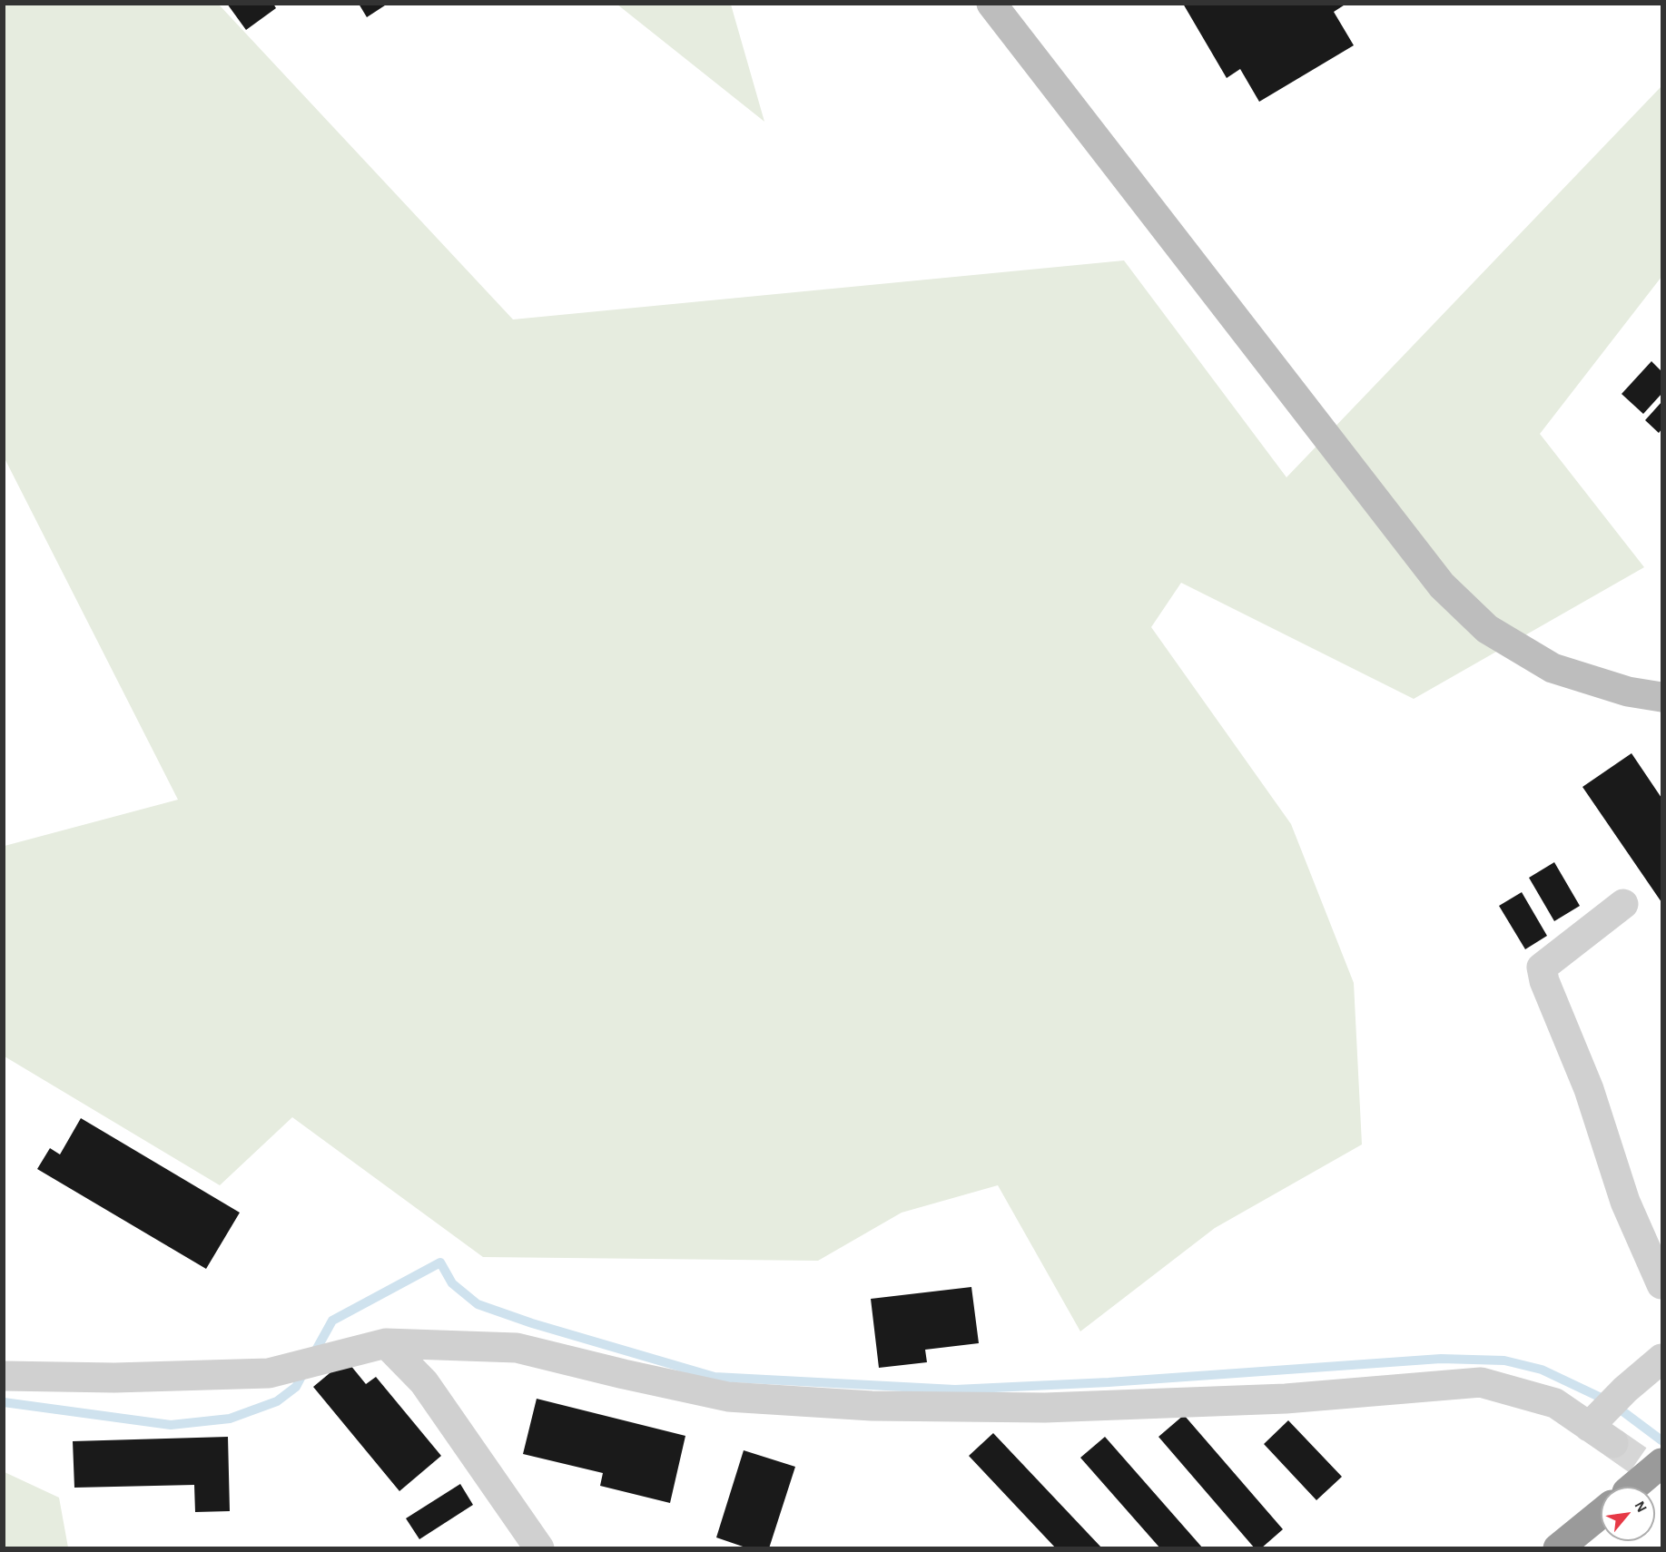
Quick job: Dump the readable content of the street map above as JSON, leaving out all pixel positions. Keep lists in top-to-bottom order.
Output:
{
  "north": "top right"
}
